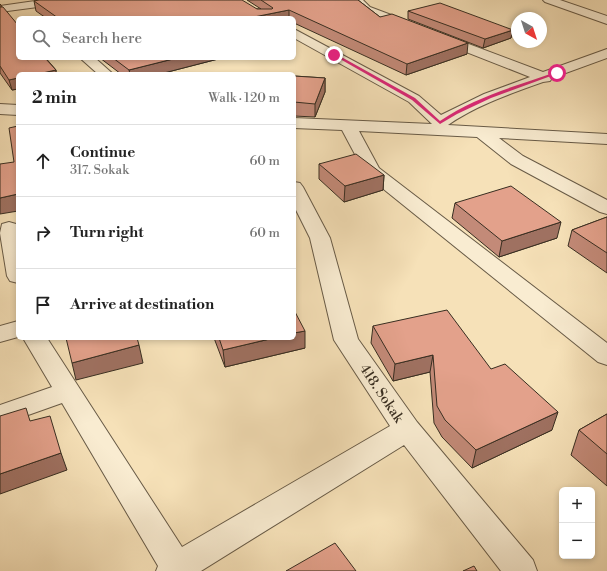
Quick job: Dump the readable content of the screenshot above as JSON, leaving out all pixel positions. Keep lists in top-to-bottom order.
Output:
{
  "streets": {
    "street": ["418. Sokak"]
  },
  "north": "bottom right",
  "page": {
    "search": "Search here",
    "heading": ["2 min", "Walk · 120 m"],
    "list": [
      ["Continue", "317. Sokak", "60 m"],
      ["Turn right", "60 m"],
      "Arrive at destination"
    ],
    "map_buttons": ["+", "−"]
  }
}
